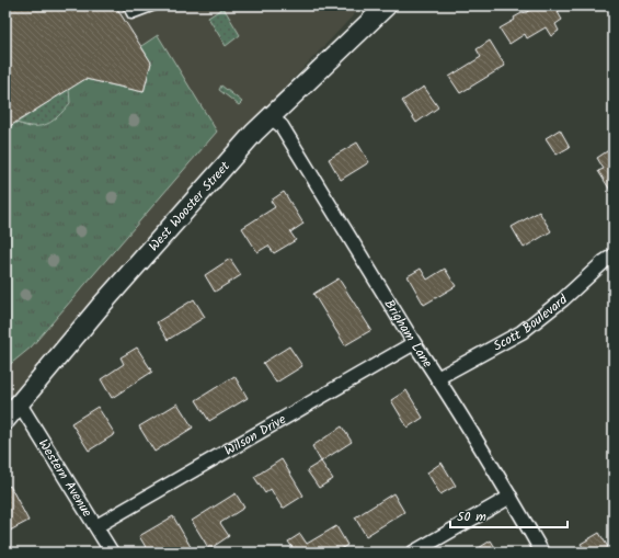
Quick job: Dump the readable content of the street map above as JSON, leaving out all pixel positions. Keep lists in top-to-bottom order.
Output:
{
  "streets": {
    "main road": ["West Wooster Street"],
    "street": [
      "Scott Boulevard",
      "Brigham Lane",
      "Wilson Drive",
      "Western Avenue"
    ]
  },
  "crossings": [
    ["West Wooster Street", "Brigham Lane"],
    ["West Wooster Street", "Western Avenue"],
    ["Scott Boulevard", "Brigham Lane"],
    ["Brigham Lane", "Wilson Drive"],
    ["Wilson Drive", "Western Avenue"]
  ],
  "scale_bar": "50 m"
}
